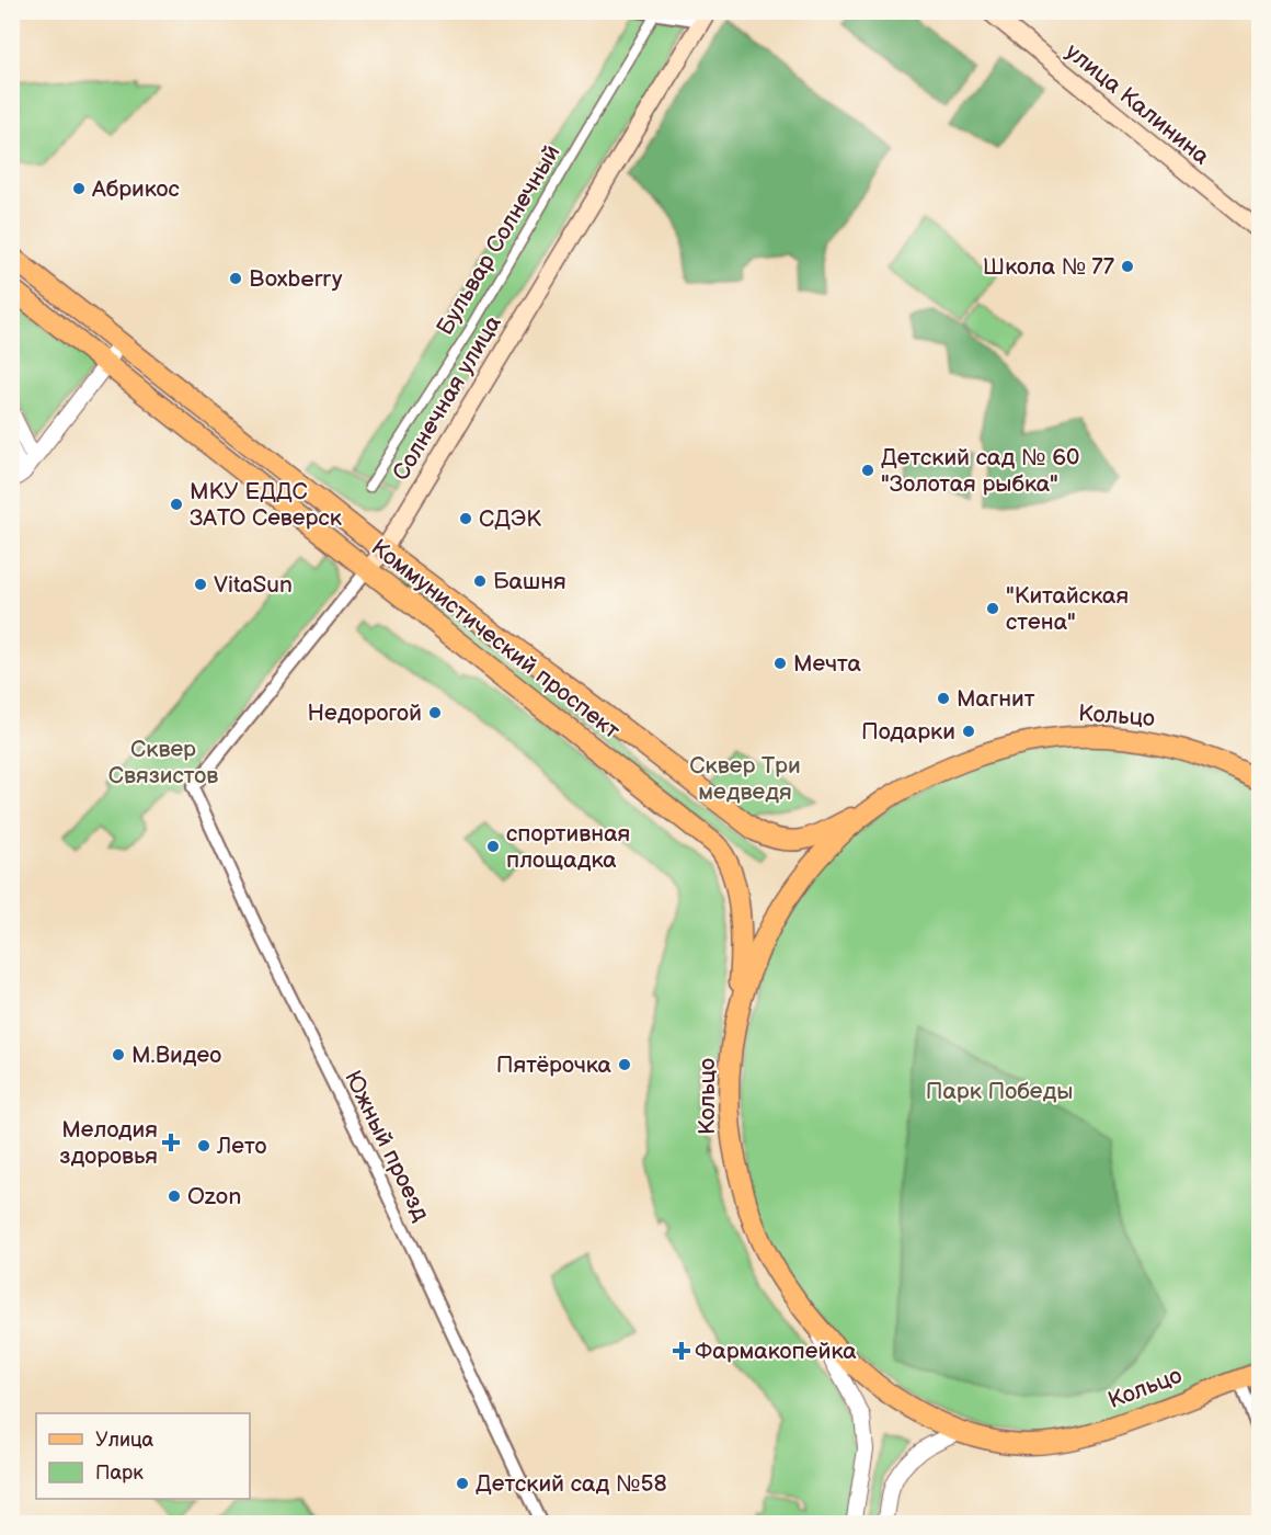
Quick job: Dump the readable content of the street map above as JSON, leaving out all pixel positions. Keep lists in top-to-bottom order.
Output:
{
  "streets": {
    "main road": [
      "улица Калинина",
      "Солнечная улица",
      "Коммунистический проспект",
      "Кольцо"
    ],
    "street": ["Бульвар Солнечный", "Южный проезд"]
  },
  "crossings": [
    ["Солнечная улица", "Коммунистический проспект"],
    ["Солнечная улица", "Южный проезд"],
    ["Коммунистический проспект", "Кольцо"]
  ],
  "parks": ["Сквер Связистов", "Сквер Три медведя", "Парк Победы"],
  "places": {
    "other": [
      "Абрикос",
      "Школа № 77",
      "Boxberry",
      "Детский сад № 60 \"Золотая рыбка\"",
      "МКУ ЕДДС ЗАТО Северск",
      "СДЭК",
      "Башня",
      "VitaSun",
      "\"Китайская стена\"",
      "Мечта",
      "Магнит",
      "Недорогой",
      "Подарки",
      "спортивная площадка",
      "М.Видео",
      "Пятёрочка",
      "Лето",
      "Ozon",
      "Детский сад №58"
    ],
    "health": ["Мелодия здоровья", "Фармакопейка"]
  },
  "legend": ["Улица", "Парк"]
}
